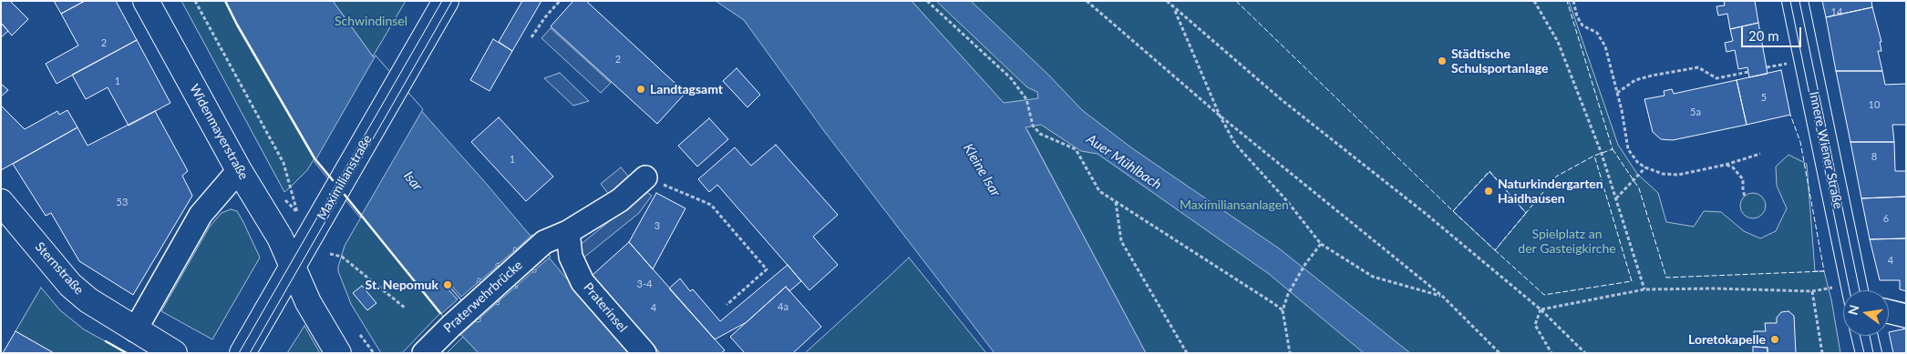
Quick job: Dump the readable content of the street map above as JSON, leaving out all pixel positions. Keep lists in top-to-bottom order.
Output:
{
  "streets": {
    "main road": [
      "Widenmayerstraße",
      "Innere Wiener Straße",
      "Maximilianstraße",
      "Sternstraße"
    ],
    "street": ["Praterwehrbrücke", "Praterinsel"]
  },
  "crossings": [
    ["Widenmayerstraße", "Maximilianstraße"],
    ["Praterwehrbrücke", "Praterinsel"]
  ],
  "water": ["Auer Mühlbach", "Kleine Isar", "Isar"],
  "parks": ["Schwindinsel", "Maximiliansanlagen", "Spielplatz an der Gasteigkirche"],
  "places": [
    "Städtische Schulsportanlage",
    "Landtagsamt",
    "Naturkindergarten Haidhausen",
    "St. Nepomuk",
    "Loretokapelle"
  ],
  "house_numbers": [
    "14",
    "2",
    "2",
    "1",
    "5",
    "10",
    "5a",
    "8",
    "1",
    "53",
    "6",
    "3",
    "4",
    "3-4",
    "4a",
    "4"
  ],
  "scale_bar": "20 m",
  "north": "left"
}
